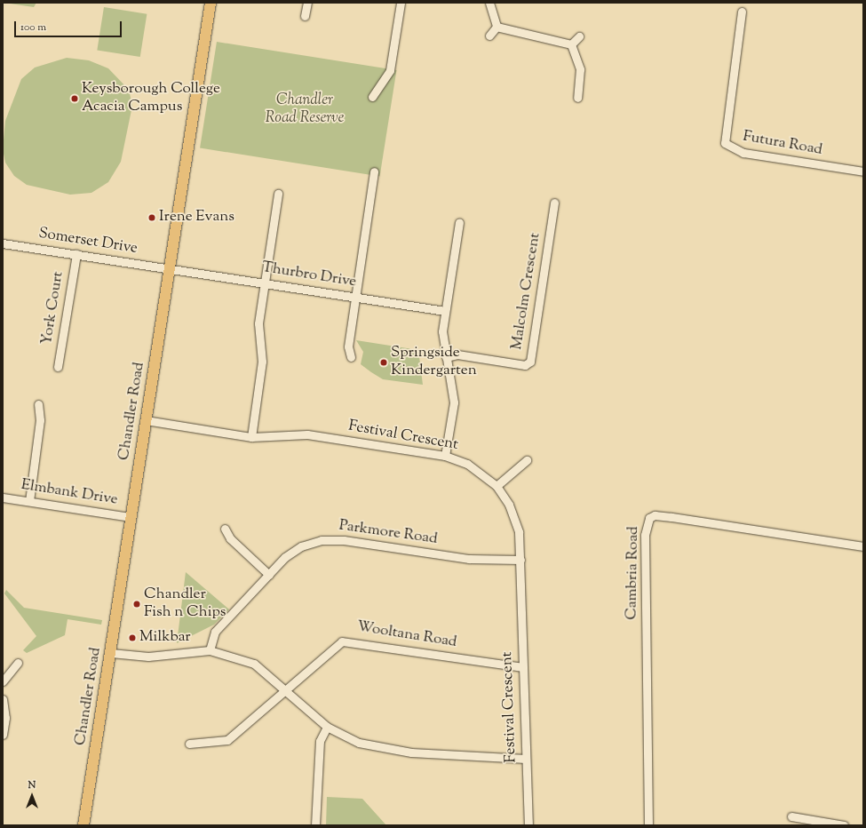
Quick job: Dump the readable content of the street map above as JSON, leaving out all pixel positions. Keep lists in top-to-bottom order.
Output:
{
  "streets": {
    "main road": ["Chandler Road"],
    "street": [
      "Futura Road",
      "Somerset Drive",
      "Thurbro Drive",
      "Malcolm Crescent",
      "York Court",
      "Festival Crescent",
      "Elmbank Drive",
      "Parkmore Road",
      "Cambria Road",
      "Wooltana Road"
    ]
  },
  "crossings": [
    ["Somerset Drive", "Thurbro Drive"],
    ["Somerset Drive", "York Court"],
    ["Somerset Drive", "Chandler Road"],
    ["Thurbro Drive", "Chandler Road"],
    ["Chandler Road", "Festival Crescent"],
    ["Chandler Road", "Elmbank Drive"],
    ["Festival Crescent", "Parkmore Road"],
    ["Festival Crescent", "Wooltana Road"]
  ],
  "parks": ["Chandler Road Reserve"],
  "places": [
    "Keysborough College Acacia Campus",
    "Irene Evans",
    "Springside Kindergarten",
    "Chandler Fish n Chips",
    "Milkbar"
  ],
  "scale_bar": "100 m",
  "north": "top"
}
